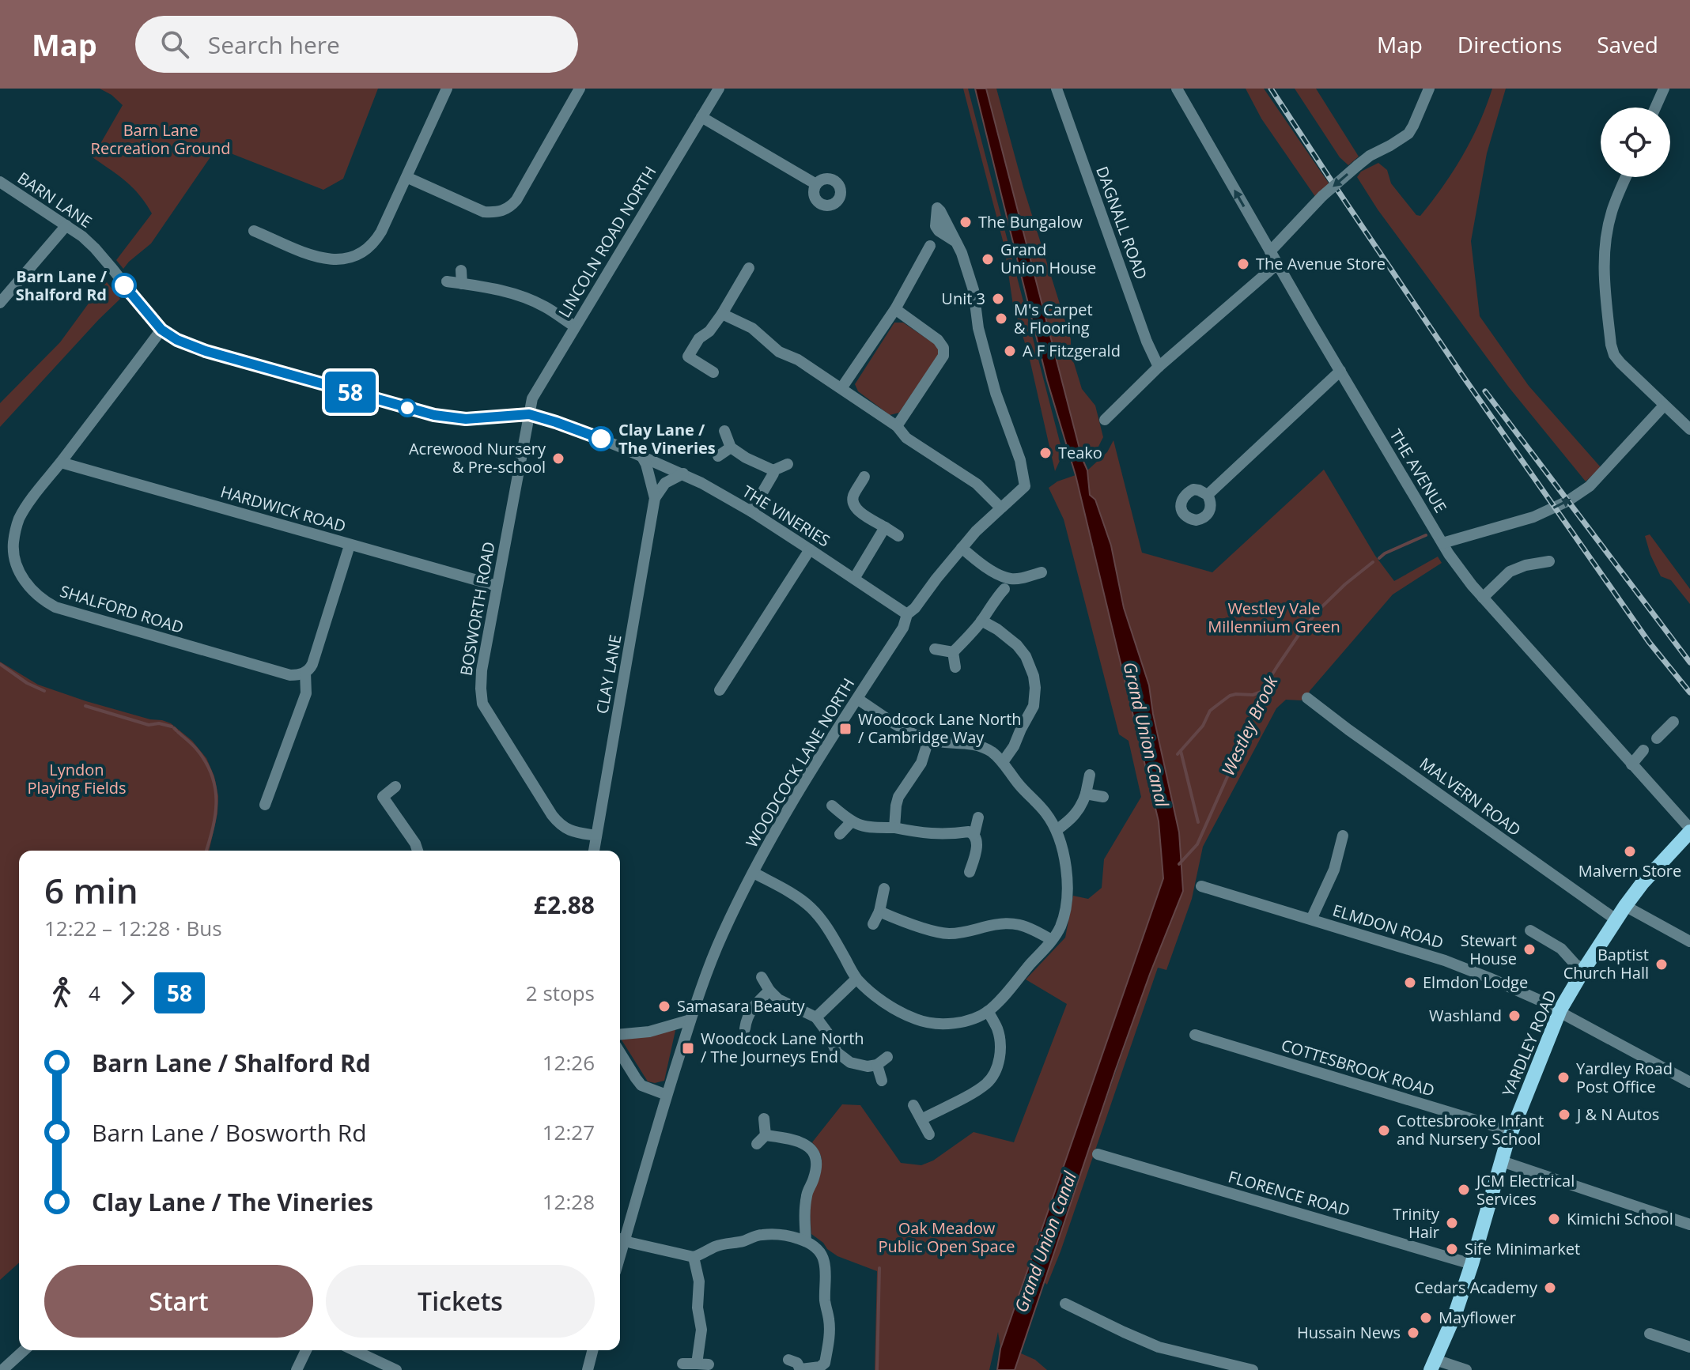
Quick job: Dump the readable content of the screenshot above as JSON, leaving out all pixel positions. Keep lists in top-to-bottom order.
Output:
{
  "streets": {
    "main road": ["YARDLEY ROAD"],
    "street": [
      "BARN LANE",
      "DAGNALL ROAD",
      "LINCOLN ROAD NORTH",
      "THE AVENUE",
      "HARDWICK ROAD",
      "THE VINERIES",
      "BOSWORTH ROAD",
      "SHALFORD ROAD",
      "CLAY LANE",
      "WOODCOCK LANE NORTH",
      "MALVERN ROAD",
      "ELMDON ROAD",
      "COTTESBROOK ROAD",
      "FLORENCE ROAD"
    ]
  },
  "crossings": [
    ["BARN LANE", "LINCOLN ROAD NORTH"],
    ["BARN LANE", "BOSWORTH ROAD"],
    ["BARN LANE", "SHALFORD ROAD"],
    ["LINCOLN ROAD NORTH", "BOSWORTH ROAD"],
    ["THE AVENUE", "YARDLEY ROAD"],
    ["HARDWICK ROAD", "BOSWORTH ROAD"],
    ["HARDWICK ROAD", "SHALFORD ROAD"],
    ["THE VINERIES", "CLAY LANE"],
    ["THE VINERIES", "WOODCOCK LANE NORTH"],
    ["BOSWORTH ROAD", "CLAY LANE"],
    ["MALVERN ROAD", "YARDLEY ROAD"],
    ["ELMDON ROAD", "YARDLEY ROAD"],
    ["YARDLEY ROAD", "COTTESBROOK ROAD"],
    ["YARDLEY ROAD", "FLORENCE ROAD"]
  ],
  "water": ["Westley Brook", "Grand Union Canal"],
  "parks": [
    "Barn Lane Recreation Ground",
    "Westley Vale Millennium Green",
    "Lyndon Playing Fields",
    "Oak Meadow Public Open Space"
  ],
  "places": {
    "other": [
      "The Bungalow",
      "Grand Union House",
      "The Avenue Store",
      "Barn Lane / Shalford Rd",
      "Unit 3",
      "M's Carpet & Flooring",
      "A F Fitzgerald",
      "Clay Lane / The Vineries",
      "Teako",
      "Acrewood Nursery & Pre-school",
      "Malvern Store",
      "Stewart House",
      "Baptist Church Hall",
      "Elmdon Lodge",
      "Samasara Beauty",
      "Washland",
      "Yardley Road Post Office",
      "J & N Autos",
      "Cottesbrooke Infant and Nursery School",
      "JCM Electrical Services",
      "Kimichi School",
      "Trinity Hair",
      "Sife Minimarket",
      "Cedars Academy",
      "Mayflower",
      "Hussain News"
    ],
    "transit": ["Woodcock Lane North / Cambridge Way", "Woodcock Lane North / The Journeys End"]
  },
  "lines": ["bus line 58"],
  "page": {
    "header": "Map",
    "search": "Search here",
    "nav": ["Map", "Directions", "Saved"],
    "on_map": "58",
    "heading": ["6 min", "12:22 – 12:28 · Bus", "£2.88"],
    "legs": ["4", "58", "2 stops"],
    "list": [
      {
        "name": "Barn Lane / Shalford Rd",
        "value": "12:26"
      },
      {
        "name": "Barn Lane / Bosworth Rd",
        "value": "12:27"
      },
      {
        "name": "Clay Lane / The Vineries",
        "value": "12:28"
      }
    ],
    "buttons": ["Start", "Tickets"]
  }
}
